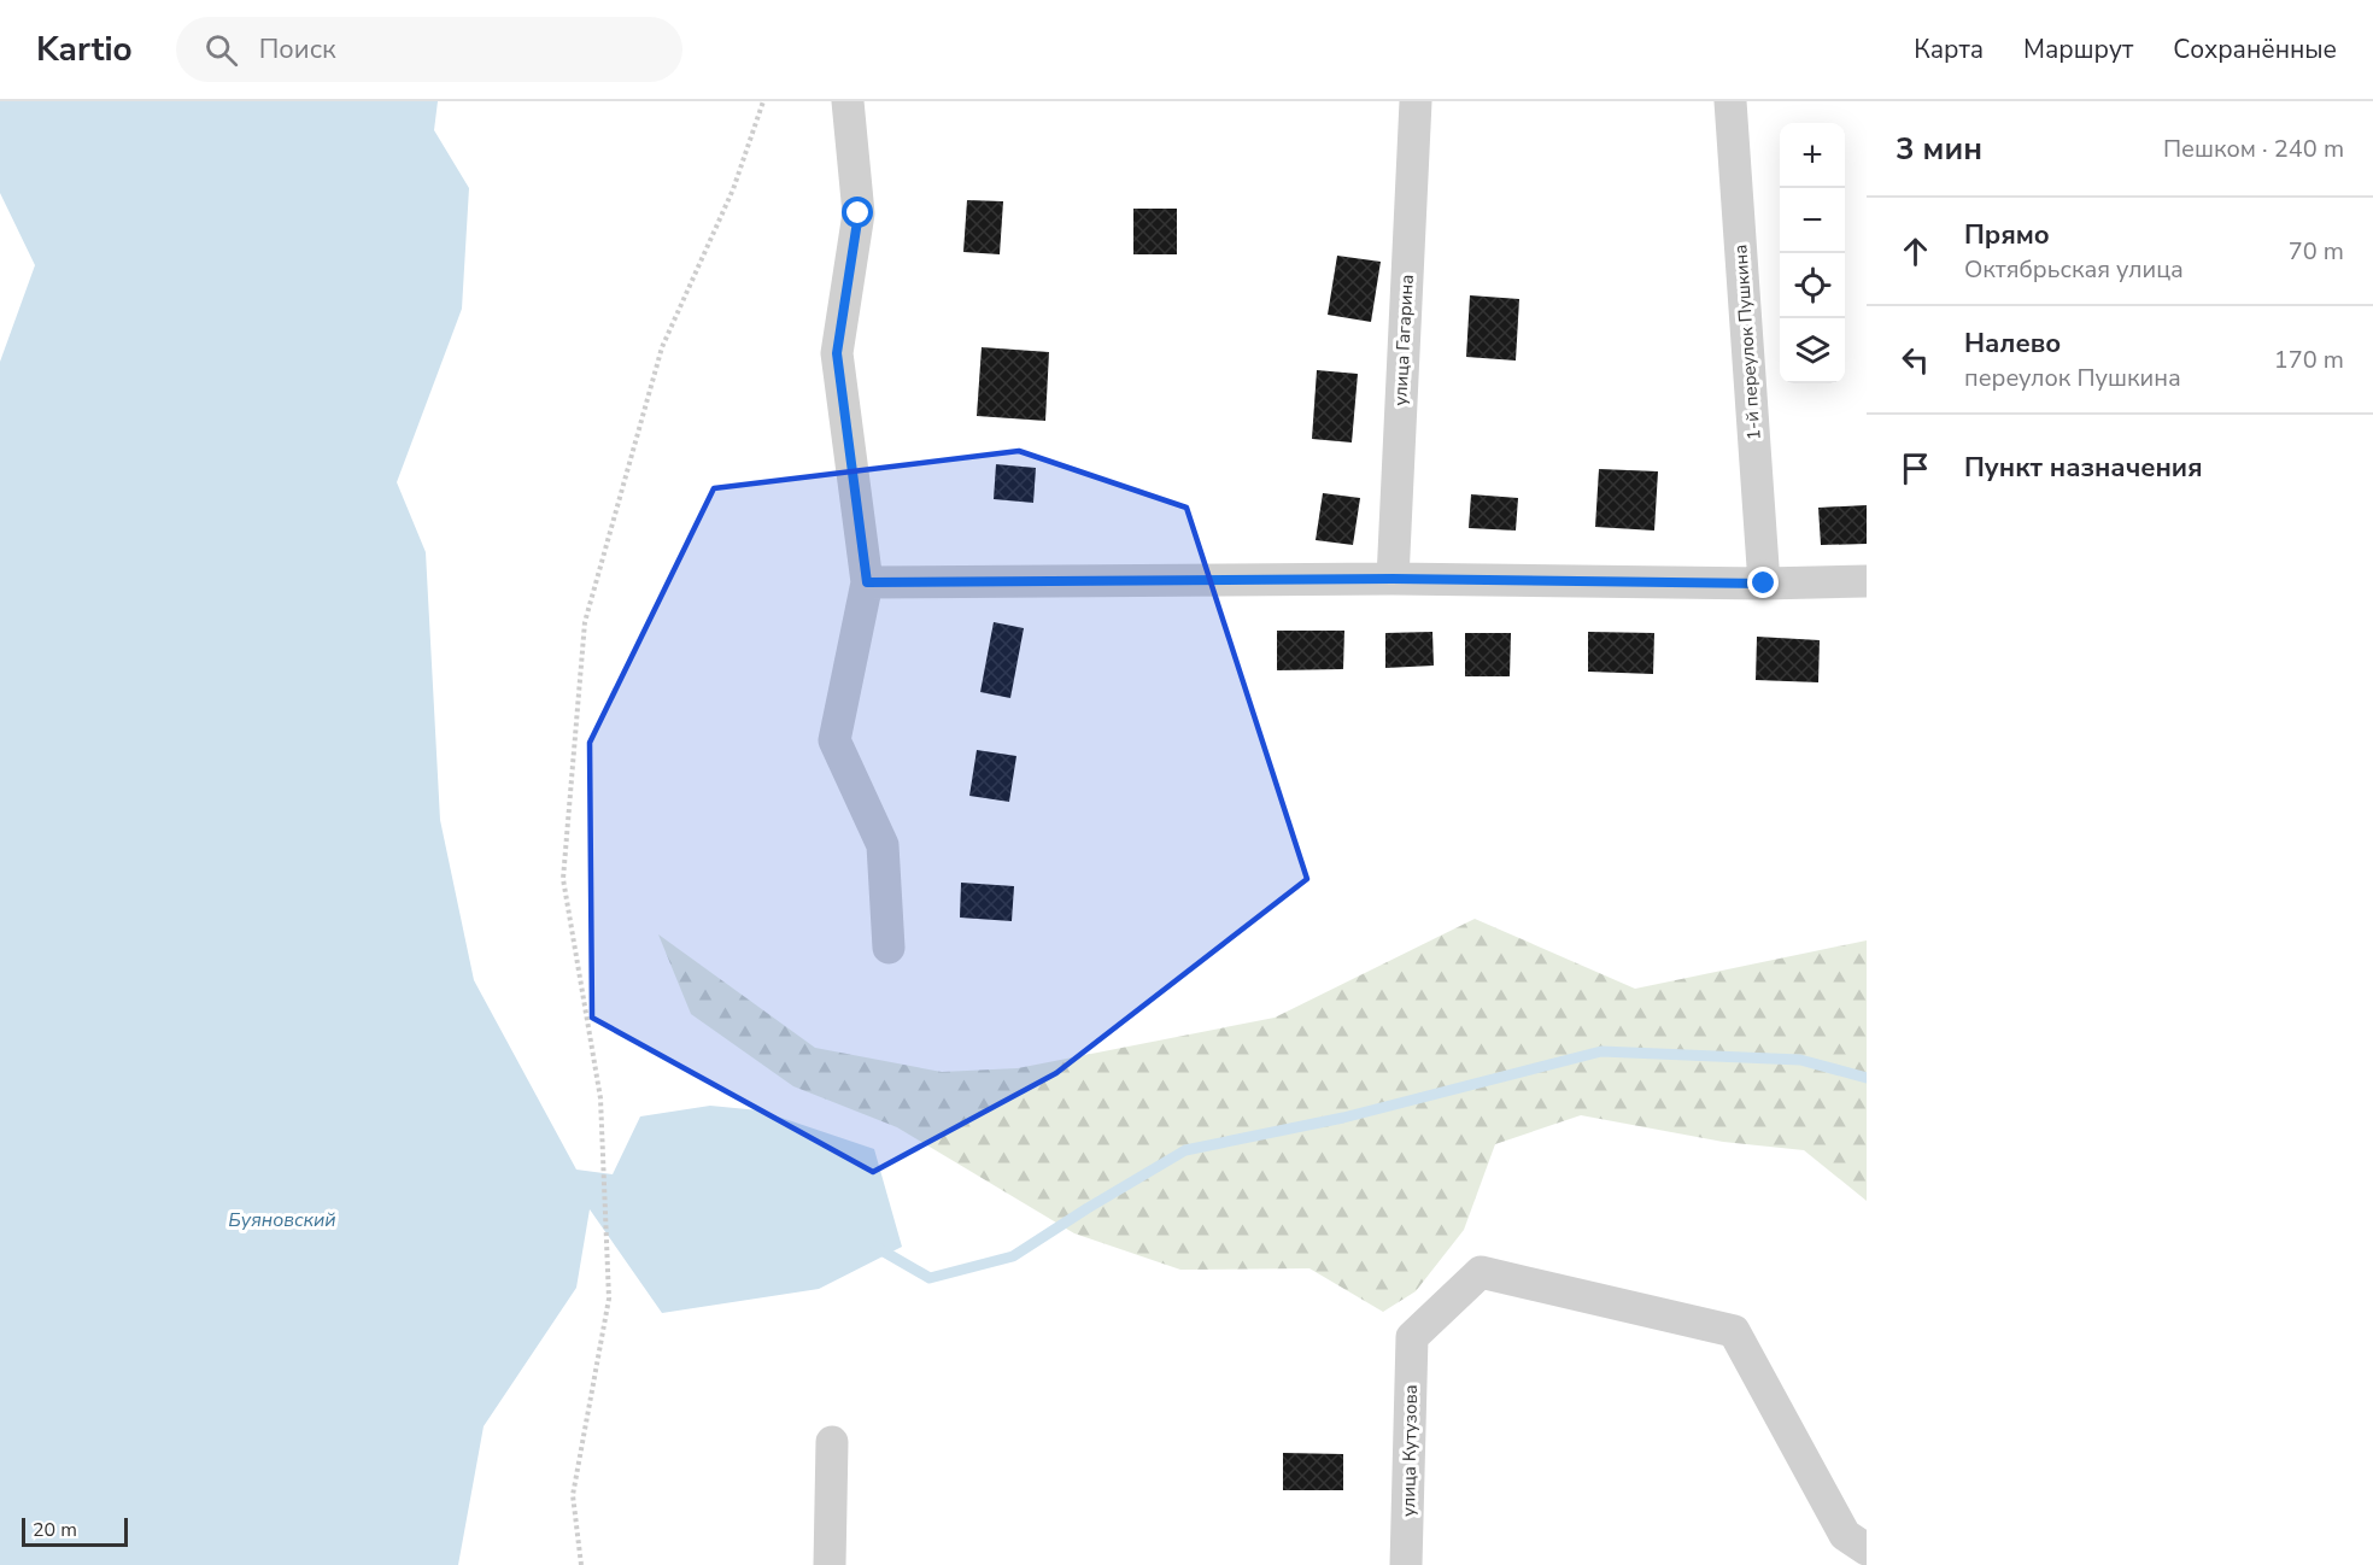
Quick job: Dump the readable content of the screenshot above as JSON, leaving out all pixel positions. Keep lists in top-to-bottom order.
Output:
{
  "streets": {
    "street": ["улица Гагарина", "1-й переулок Пушкина", "улица Кутузова"]
  },
  "water": ["Буяновский"],
  "scale_bar": "20 m",
  "page": {
    "header": "Kartio",
    "search": "Поиск",
    "nav": ["Карта", "Маршрут", "Сохранённые"],
    "heading": ["3 мин", "Пешком · 240 m"],
    "map_buttons": ["+", "−"],
    "list": [
      ["Прямо", "Октябрьская улица", "70 m"],
      ["Налево", "переулок Пушкина", "170 m"],
      "Пункт назначения"
    ],
    "scale": "20 m"
  }
}
